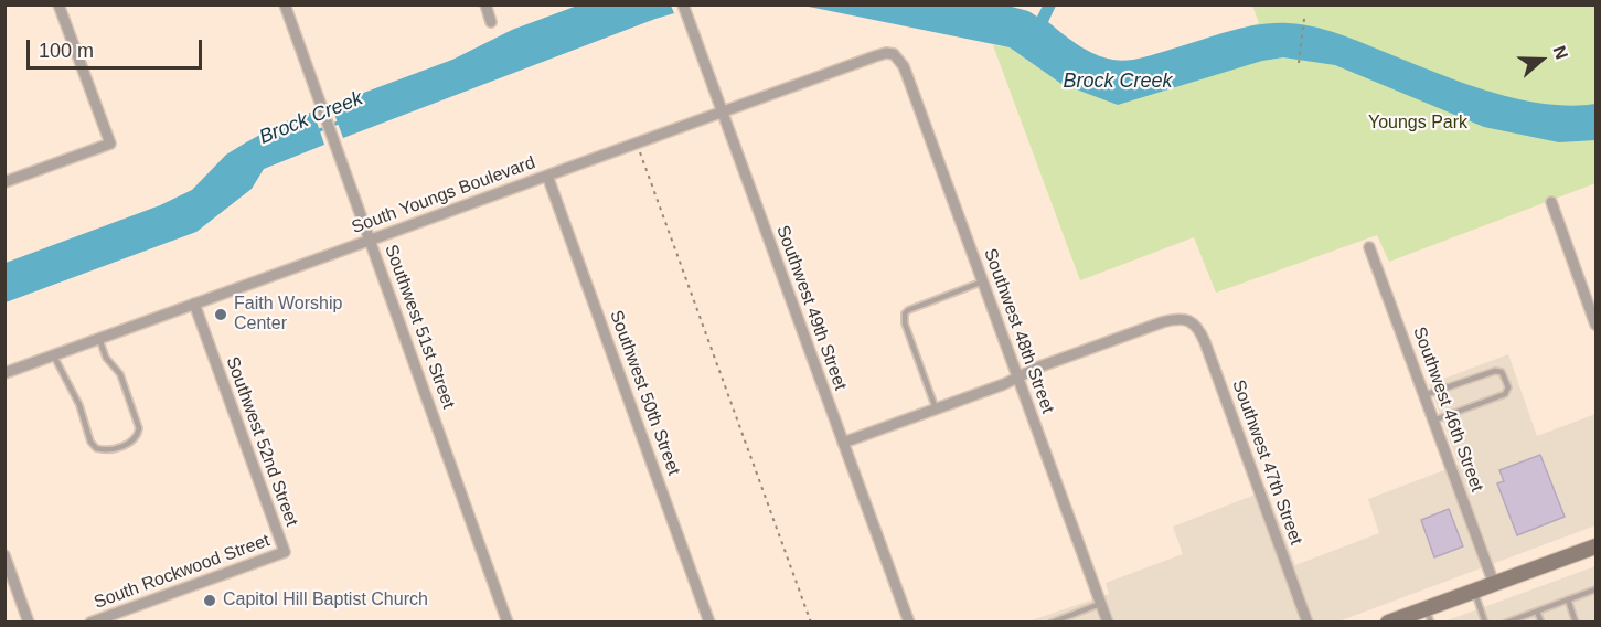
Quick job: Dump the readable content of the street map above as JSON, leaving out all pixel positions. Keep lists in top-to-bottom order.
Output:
{
  "streets": {
    "street": [
      "South Youngs Boulevard",
      "Southwest 49th Street",
      "Southwest 51st Street",
      "Southwest 48th Street",
      "Southwest 50th Street",
      "Southwest 46th Street",
      "Southwest 52nd Street",
      "Southwest 47th Street",
      "South Rockwood Street"
    ]
  },
  "crossings": [
    ["South Youngs Boulevard", "Southwest 49th Street"],
    ["South Youngs Boulevard", "Southwest 51st Street"],
    ["South Youngs Boulevard", "Southwest 48th Street"],
    ["South Youngs Boulevard", "Southwest 50th Street"],
    ["South Youngs Boulevard", "Southwest 52nd Street"],
    ["Southwest 48th Street", "Southwest 47th Street"],
    ["Southwest 52nd Street", "South Rockwood Street"]
  ],
  "water": ["Brock Creek"],
  "parks": ["Youngs Park"],
  "places": ["Faith Worship Center", "Capitol Hill Baptist Church"],
  "scale_bar": "100 m",
  "north": "right"
}
